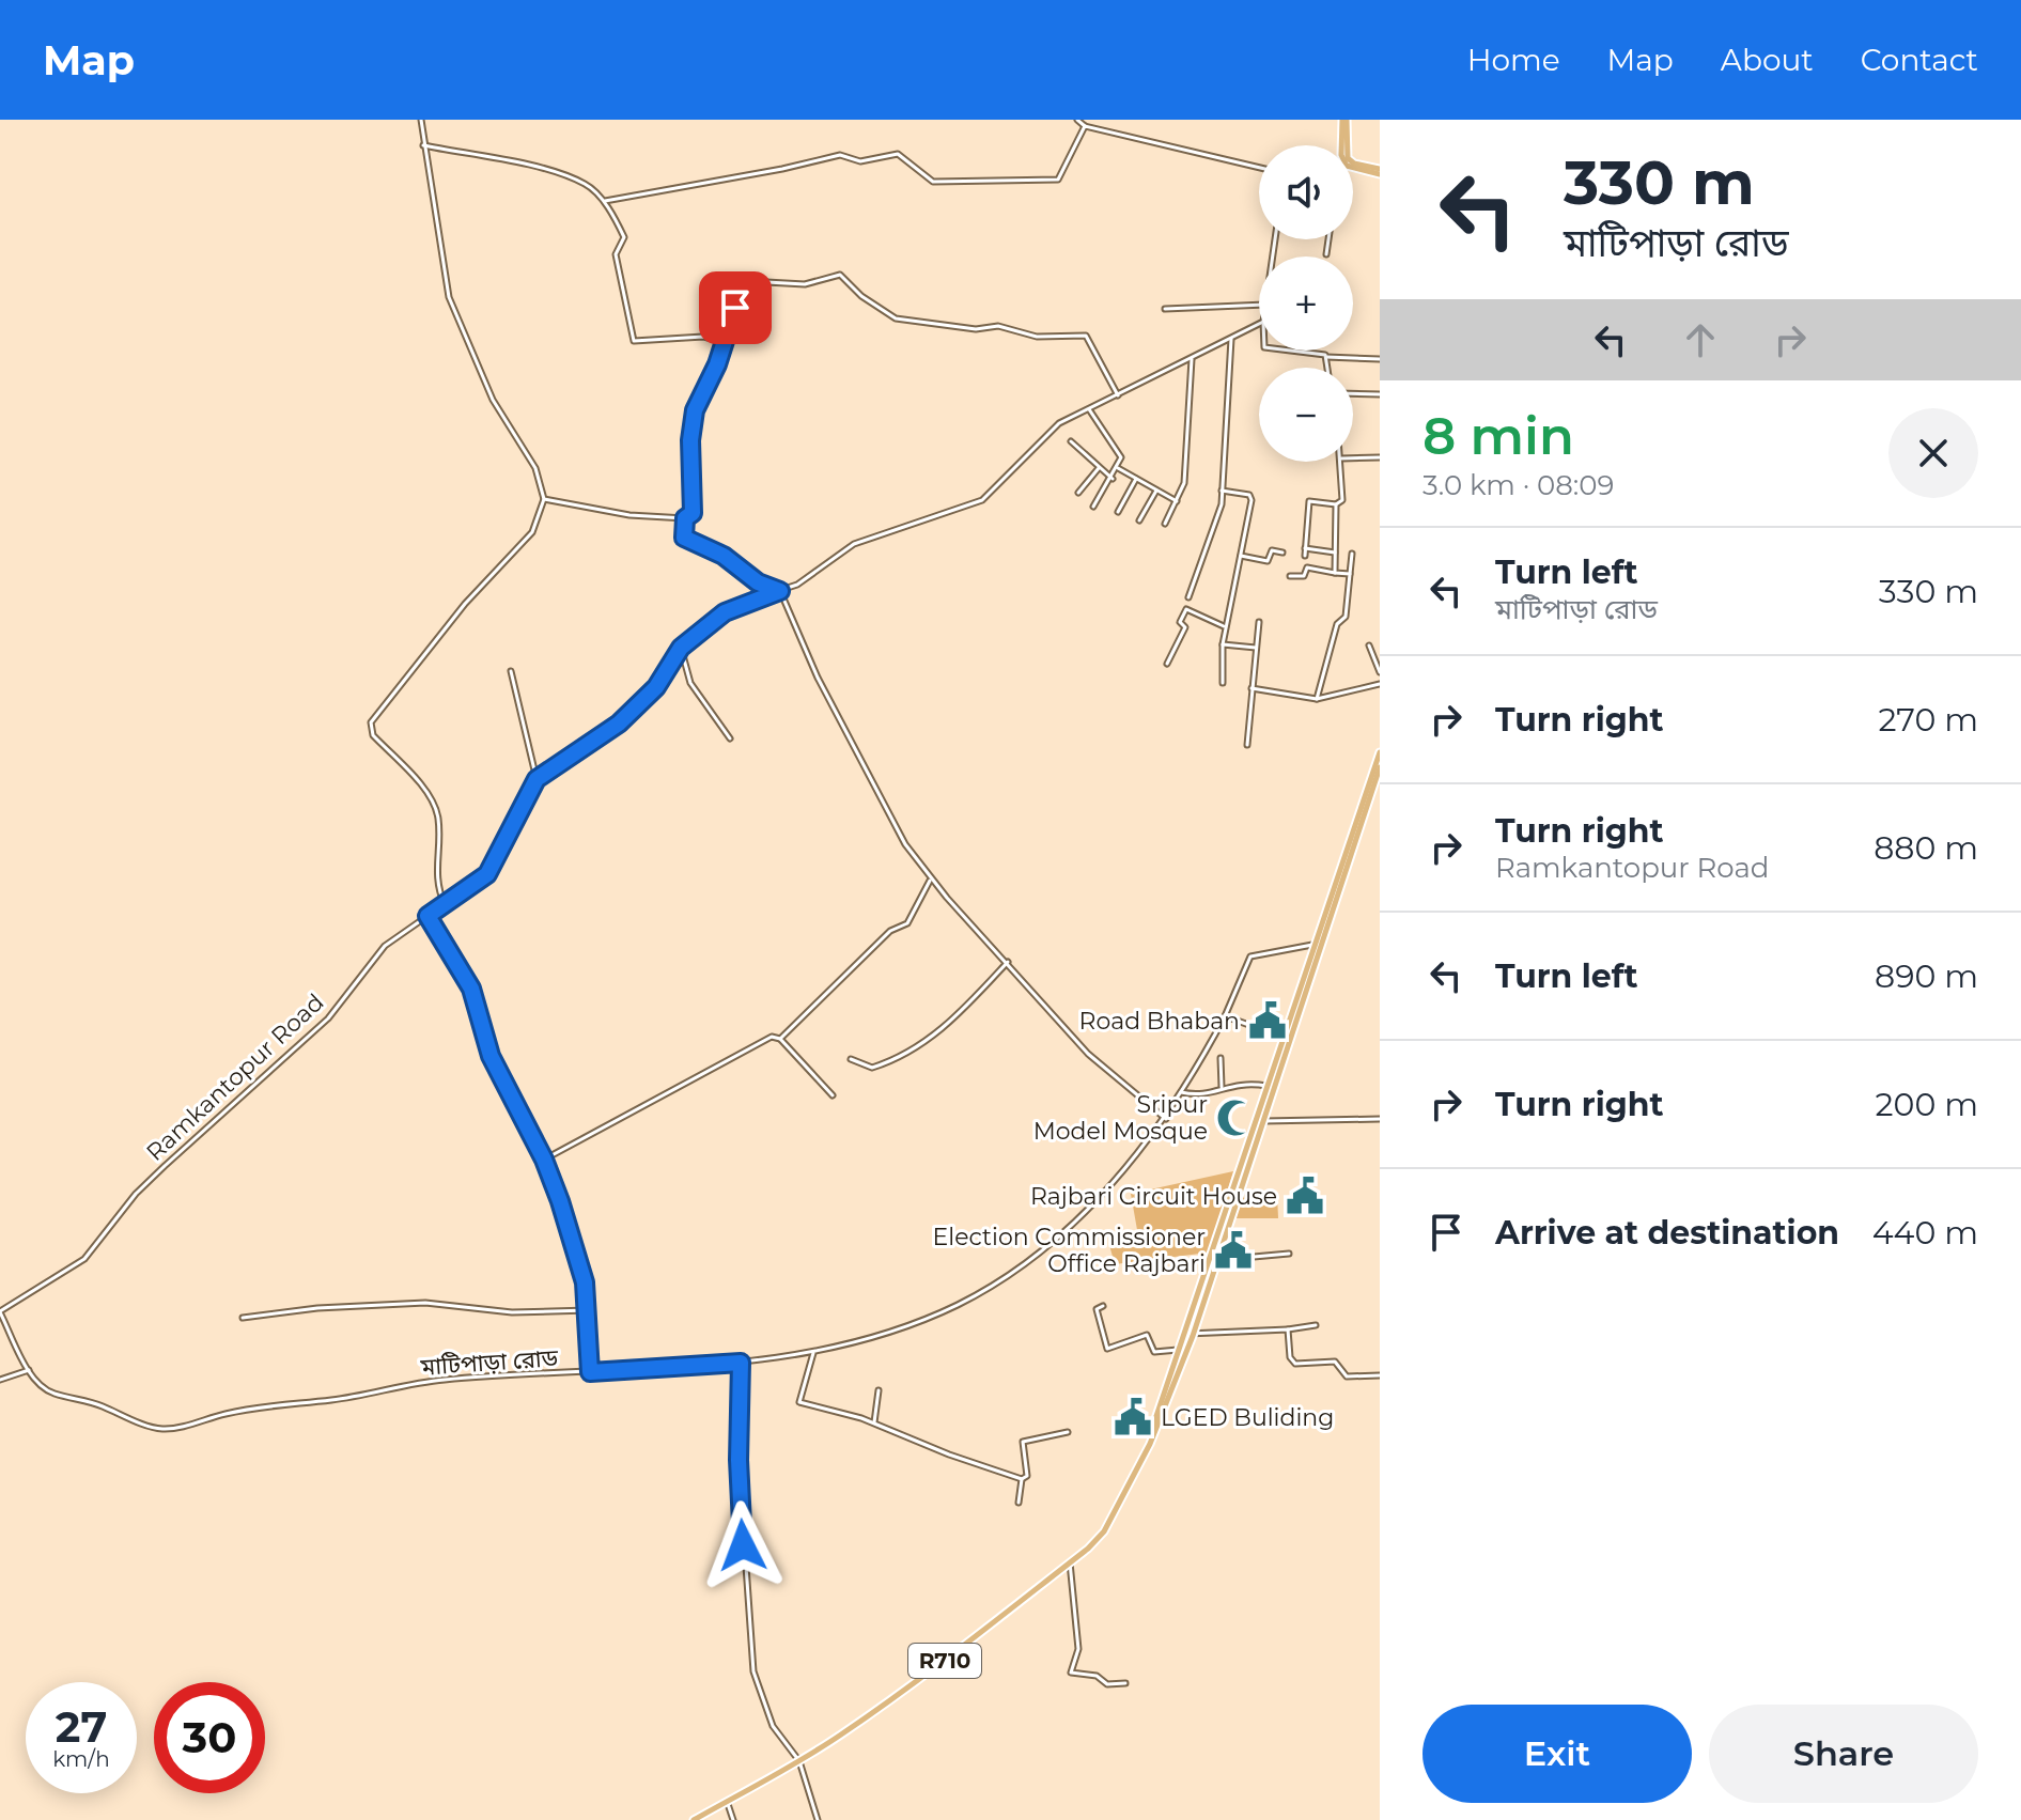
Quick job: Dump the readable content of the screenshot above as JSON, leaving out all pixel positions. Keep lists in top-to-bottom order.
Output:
{
  "streets": {
    "main road": ["R710"],
    "street": ["Ramkantopur Road", "মাটিপাড়া রোড"]
  },
  "places": {
    "public building": [
      "Road Bhaban",
      "Rajbari Circuit House",
      "Election Commissioner Office Rajbari",
      "LGED Buliding"
    ],
    "mosque": ["Sripur Model Mosque"]
  },
  "page": {
    "header": "Map",
    "nav": [
      "Home",
      "Map",
      "About",
      "Contact"
    ],
    "turn": ["330 m", "মাটিপাড়া রোড"],
    "map_buttons": ["+", "−"],
    "heading": ["8 min", "3.0 km · 08:09"],
    "list": [
      {
        "name": "Turn left",
        "note": "মাটিপাড়া রোড",
        "value": "330 m"
      },
      {
        "name": "Turn right",
        "value": "270 m"
      },
      {
        "name": "Turn right",
        "note": "Ramkantopur Road",
        "value": "880 m"
      },
      {
        "name": "Turn left",
        "value": "890 m"
      },
      {
        "name": "Turn right",
        "value": "200 m"
      },
      {
        "name": "Arrive at destination",
        "value": "440 m"
      }
    ],
    "speed": "27 km/h",
    "limit": "30",
    "buttons": ["Exit", "Share"]
  }
}
